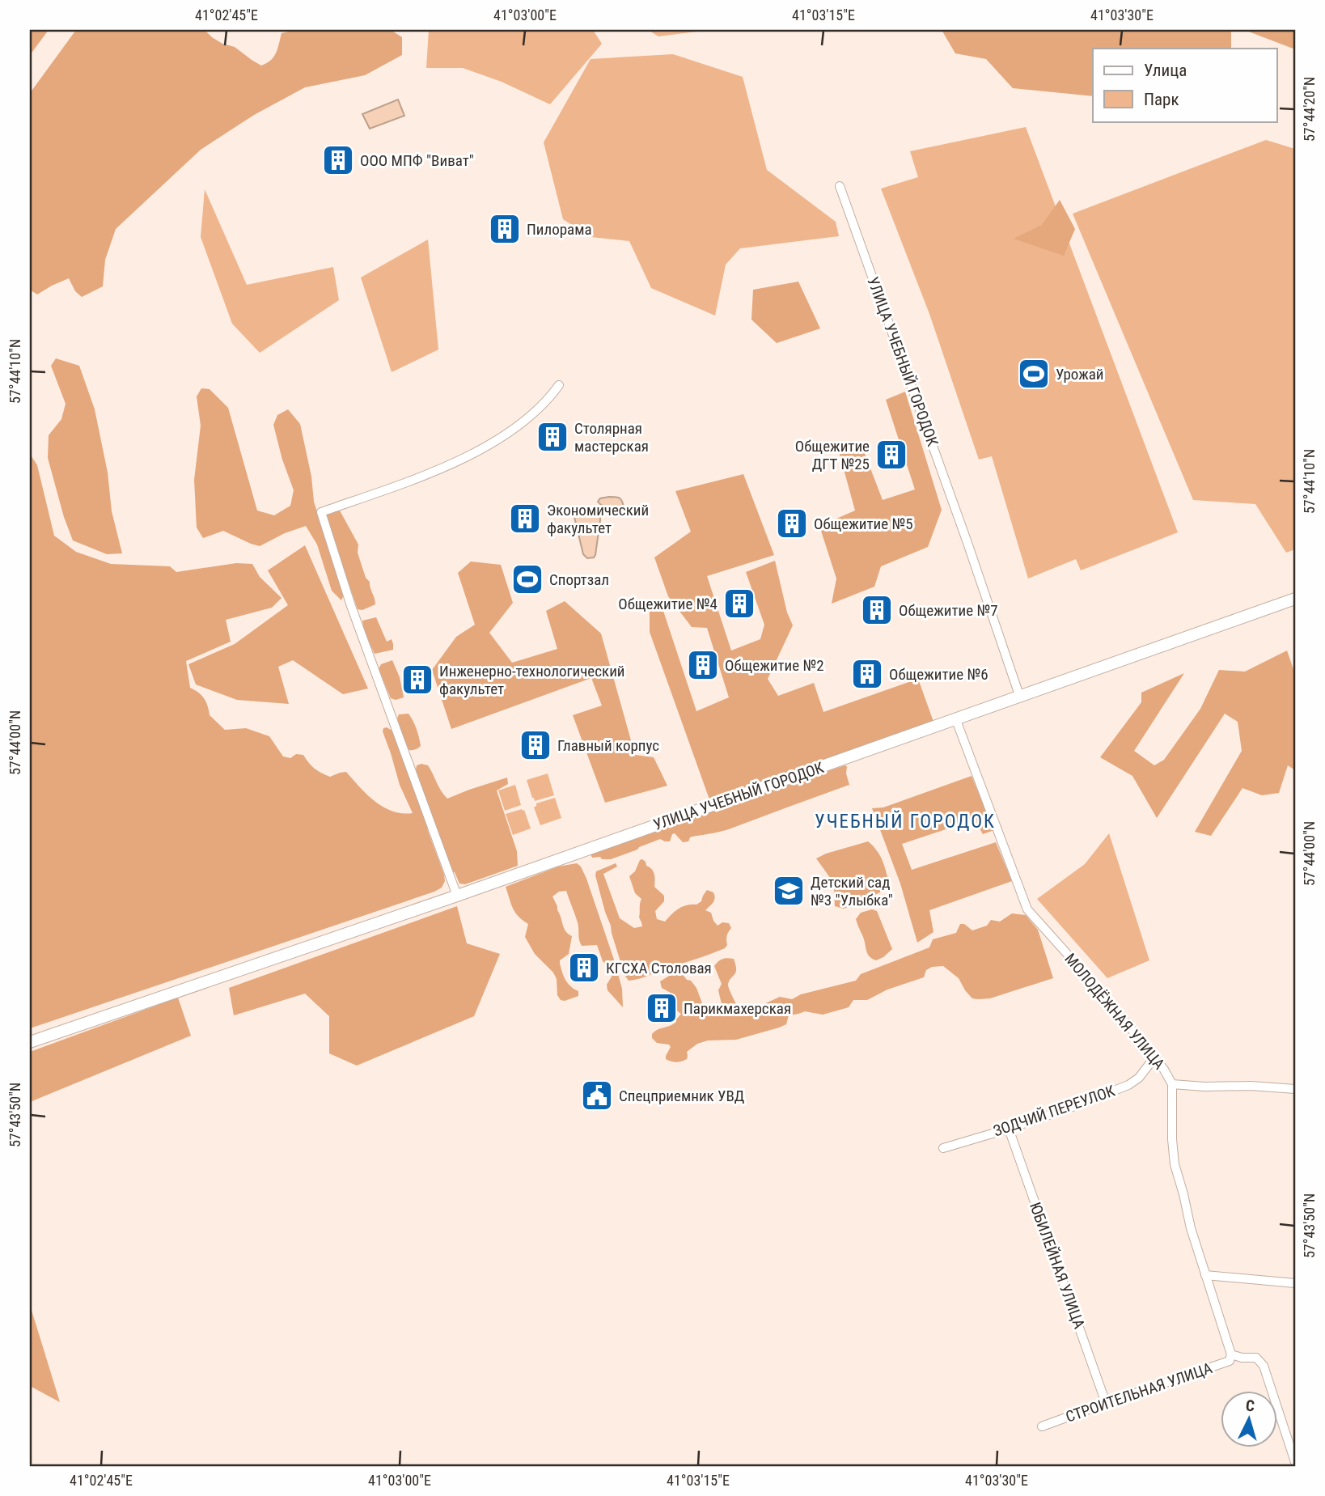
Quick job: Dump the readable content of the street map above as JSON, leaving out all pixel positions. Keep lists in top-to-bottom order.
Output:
{
  "streets": {
    "street": [
      "УЛИЦА УЧЕБНЫЙ ГОРОДОК",
      "МОЛОДЁЖНАЯ УЛИЦА",
      "ЗОДЧИЙ ПЕРЕУЛОК",
      "ЮБИЛЕЙНАЯ УЛИЦА",
      "СТРОИТЕЛЬНАЯ УЛИЦА"
    ]
  },
  "crossings": [
    ["УЛИЦА УЧЕБНЫЙ ГОРОДОК", "МОЛОДЁЖНАЯ УЛИЦА"],
    ["МОЛОДЁЖНАЯ УЛИЦА", "ЗОДЧИЙ ПЕРЕУЛОК"],
    ["МОЛОДЁЖНАЯ УЛИЦА", "СТРОИТЕЛЬНАЯ УЛИЦА"],
    ["ЗОДЧИЙ ПЕРЕУЛОК", "ЮБИЛЕЙНАЯ УЛИЦА"],
    ["ЮБИЛЕЙНАЯ УЛИЦА", "СТРОИТЕЛЬНАЯ УЛИЦА"]
  ],
  "districts": ["УЧЕБНЫЙ ГОРОДОК"],
  "places": {
    "building": [
      "ООО МПФ \"Виват\"",
      "Пилорама",
      "Столярная мастерская",
      "Общежитие ДГТ №25",
      "Экономический факультет",
      "Общежитие №5",
      "Общежитие №4",
      "Общежитие №7",
      "Общежитие №2",
      "Общежитие №6",
      "Инженерно-технологический факультет",
      "Главный корпус",
      "КГСХА Столовая",
      "Парикмахерская"
    ],
    "sports": ["Урожай", "Спортзал"],
    "school or university": ["Детский сад №3 \"Улыбка\""],
    "public building": ["Спецприемник УВД"]
  },
  "legend": ["Улица", "Парк"],
  "north": "top",
  "coordinates": [
    "41°02'45\"E",
    "41°03'00\"E",
    "41°03'15\"E",
    "41°03'30\"E",
    "57°44'20\"N",
    "57°44'10\"N",
    "57°44'00\"N",
    "57°43'50\"N"
  ]
}
